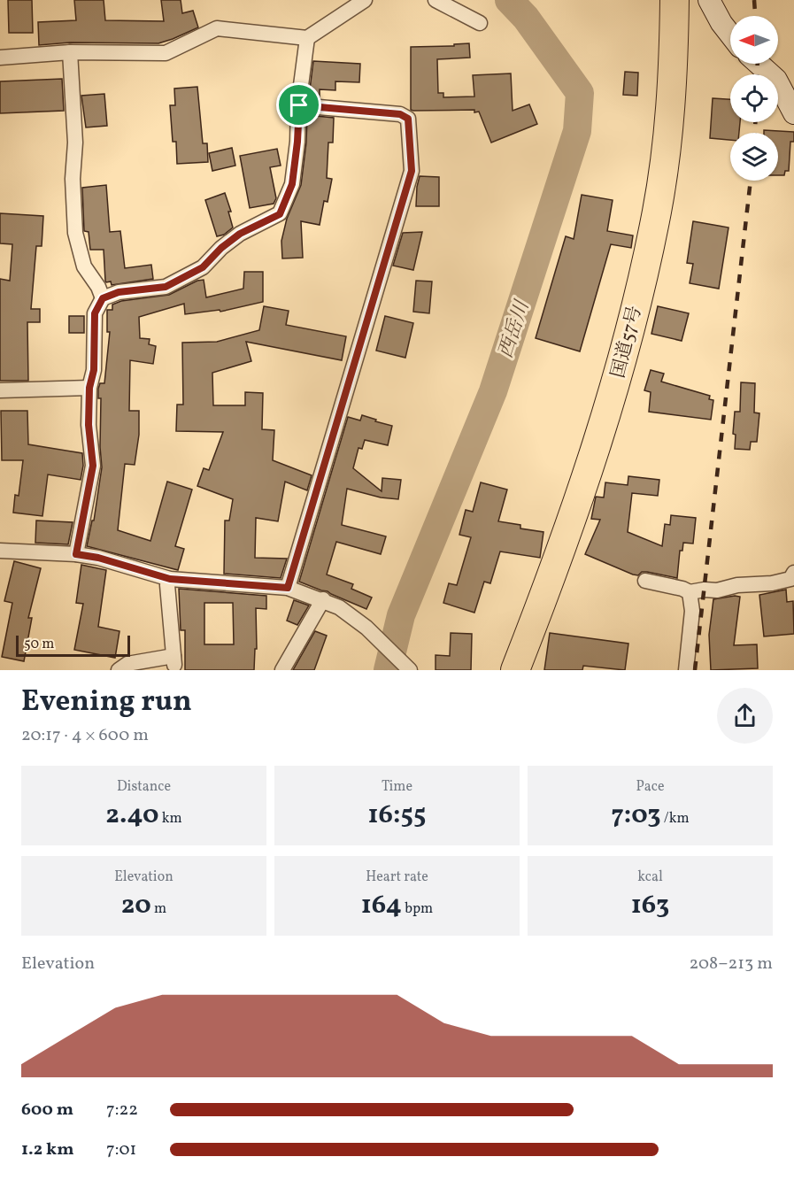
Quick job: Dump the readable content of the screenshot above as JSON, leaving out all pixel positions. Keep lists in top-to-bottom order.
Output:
{
  "streets": {
    "highway": ["国道57号"]
  },
  "water": ["西岳川"],
  "scale_bar": "50 m",
  "north": "left",
  "page": {
    "scale": "50 m",
    "heading": ["Evening run", "20:17 · 4 × 600 m"],
    "stats": [
      ["Distance", "2.40 km"],
      ["Time", "16:55"],
      ["Pace", "7:03 /km"],
      ["Elevation", "20 m"],
      ["Heart rate", "164 bpm"],
      ["kcal", "163"]
    ],
    "chart": ["Elevation", "208–213 m"],
    "list": [
      {
        "name": "600 m",
        "note": "7:22"
      },
      {
        "name": "1.2 km",
        "note": "7:01"
      }
    ]
  }
}
